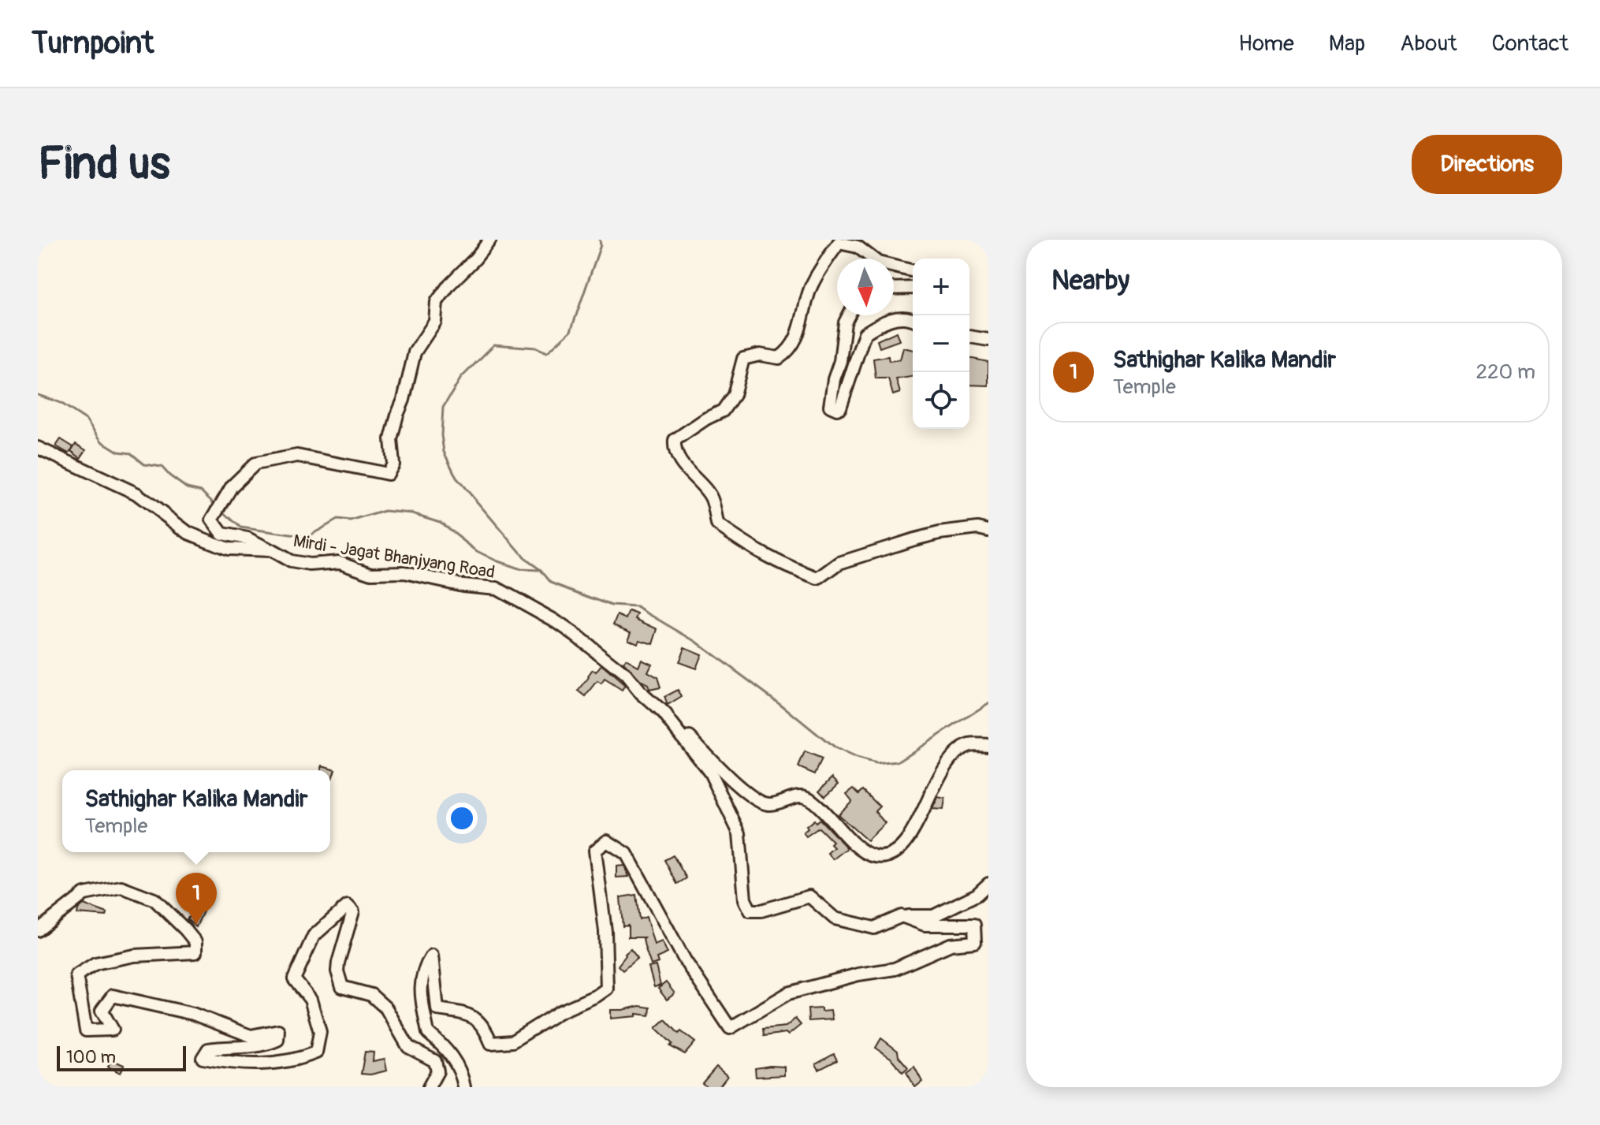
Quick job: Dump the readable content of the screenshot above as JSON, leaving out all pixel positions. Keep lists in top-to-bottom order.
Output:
{
  "streets": {
    "street": ["Mirdi - Jagat Bhanjyang Road"]
  },
  "scale_bar": "100 m",
  "north": "bottom",
  "page": {
    "header": "Turnpoint",
    "nav": [
      "Home",
      "Map",
      "About",
      "Contact"
    ],
    "buttons": "Directions",
    "title": "Find us",
    "heading": "Nearby",
    "map_buttons": ["+", "−"],
    "list": [
      {
        "mark": "1",
        "name": "Sathighar Kalika Mandir",
        "note": "Temple",
        "value": "220 m"
      }
    ],
    "popup": ["Sathighar Kalika Mandir", "Temple"],
    "pins": "1",
    "scale": "100 m"
  }
}
